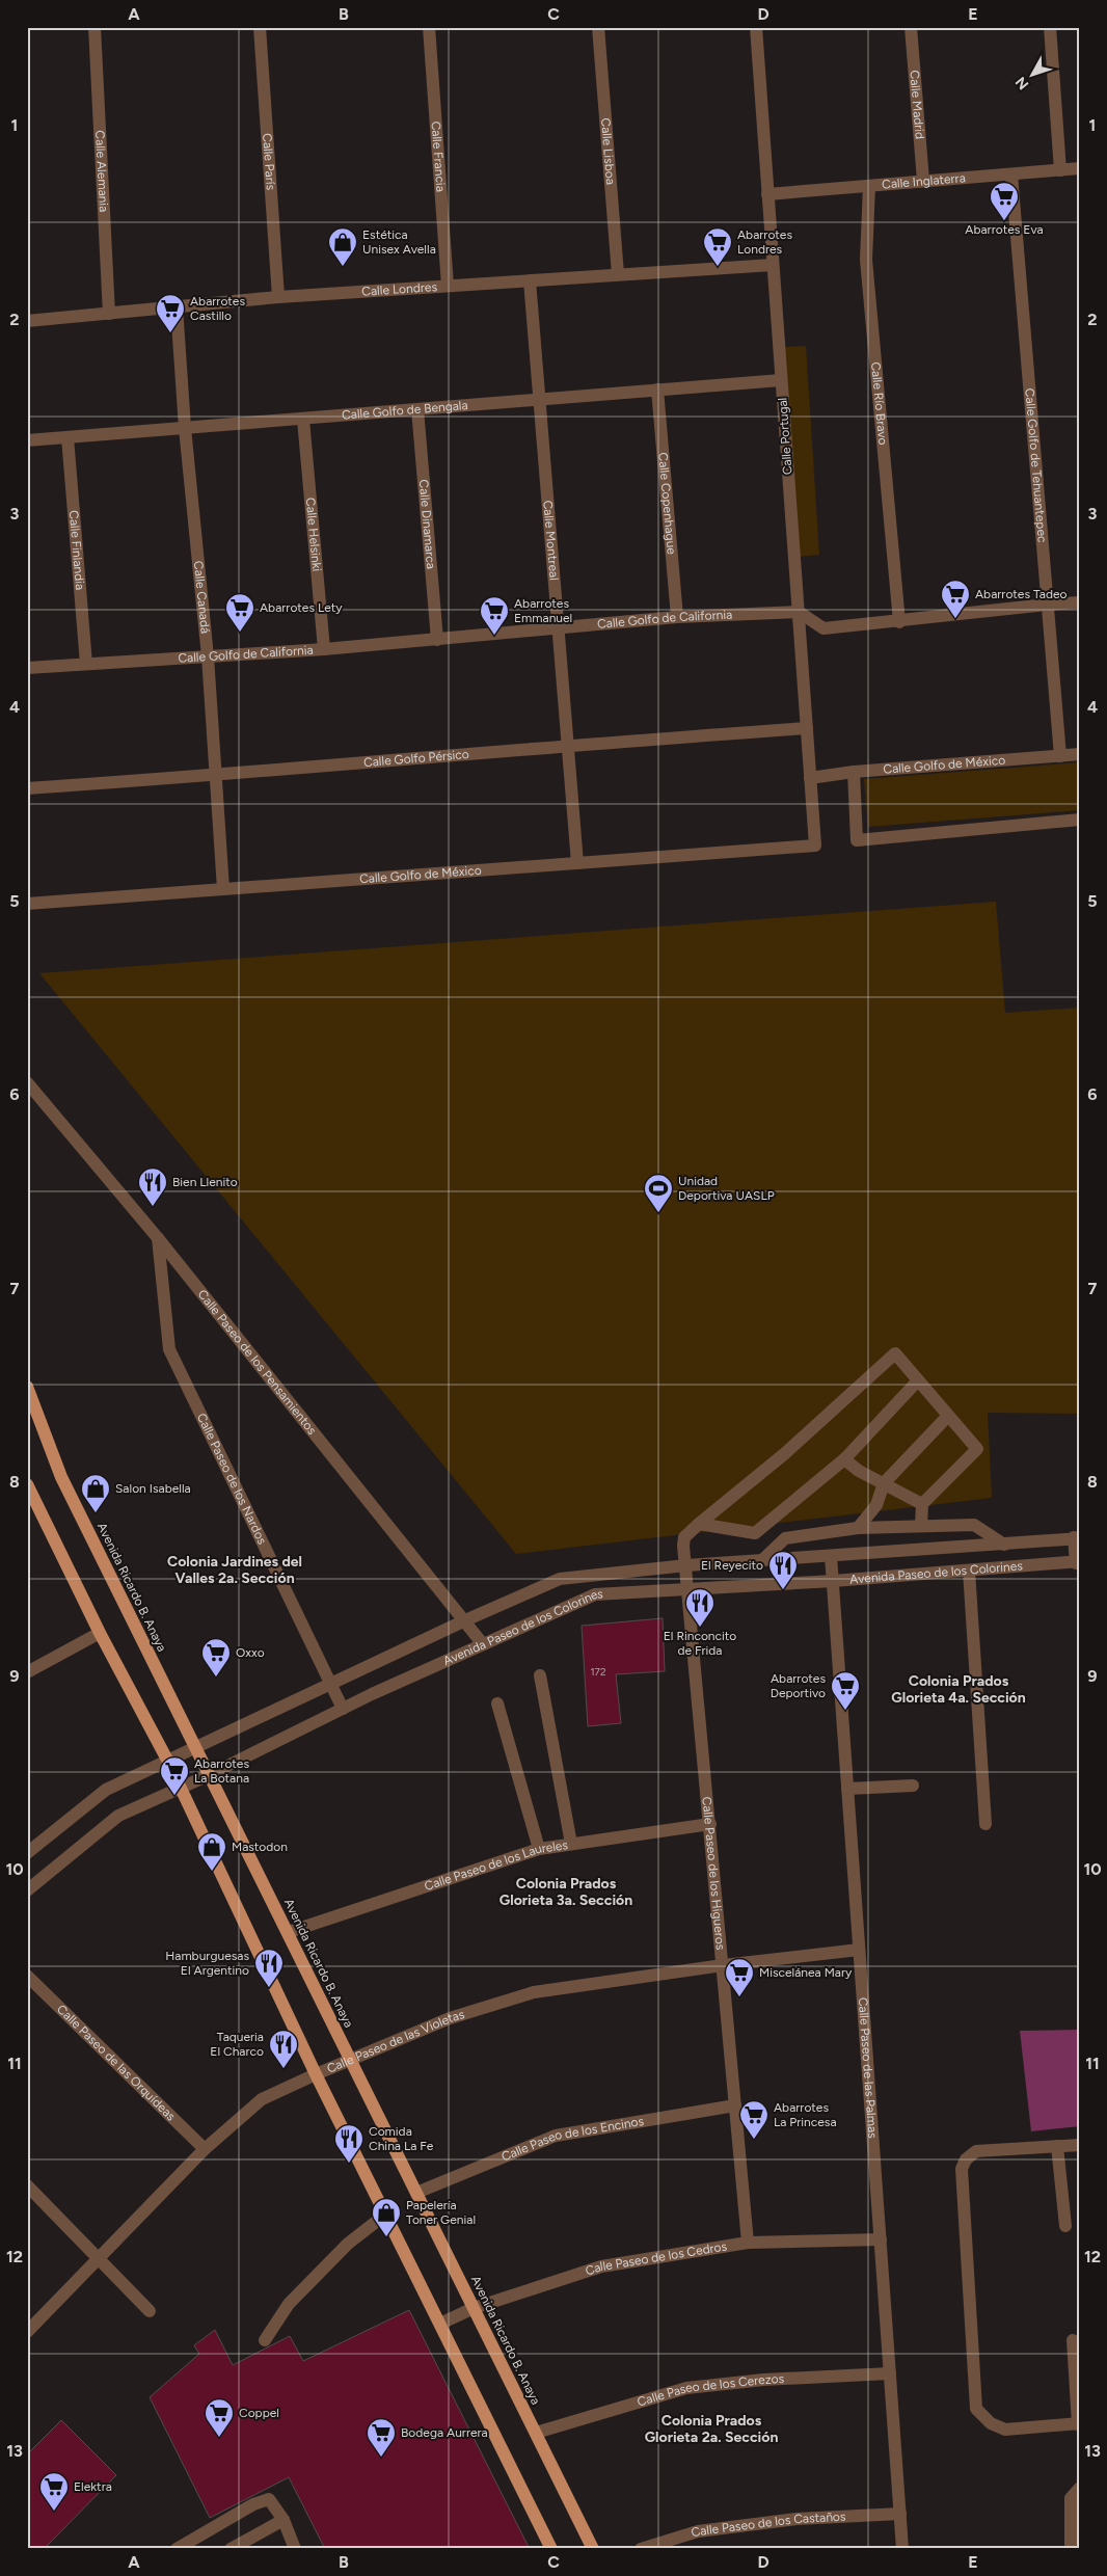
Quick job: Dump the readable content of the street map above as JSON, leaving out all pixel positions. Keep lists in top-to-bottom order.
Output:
{
  "streets": {
    "main road": ["Avenida Ricardo B. Anaya"],
    "street": [
      "Calle Madrid",
      "Calle Lisboa",
      "Calle Francia",
      "Calle París",
      "Calle Alemania",
      "Calle Inglaterra",
      "Calle Londres",
      "Calle Río Bravo",
      "Calle Golfo de Bengala",
      "Calle Portugal",
      "Calle Golfo de Tehuantepec",
      "Calle Copenhague",
      "Calle Dinamarca",
      "Calle Helsinki",
      "Calle Montreal",
      "Calle Finlandia",
      "Calle Canadá",
      "Calle Golfo de California",
      "Calle Golfo Pérsico",
      "Calle Golfo de México",
      "Calle Paseo de los Pensamientos",
      "Calle Paseo de los Nardos",
      "Avenida Paseo de los Colorines",
      "Calle Paseo de los Laureles",
      "Calle Paseo de los Higueros",
      "Calle Paseo de las Violetas",
      "Calle Paseo de las Orquídeas",
      "Calle Paseo de las Palmas",
      "Calle Paseo de los Encinos",
      "Calle Paseo de los Cedros",
      "Calle Paseo de los Cerezos",
      "Calle Paseo de los Castaños"
    ]
  },
  "crossings": [
    ["Calle Madrid", "Calle Inglaterra"],
    ["Calle Lisboa", "Calle Londres"],
    ["Calle Francia", "Calle Londres"],
    ["Calle París", "Calle Londres"],
    ["Calle Alemania", "Calle Londres"],
    ["Calle Inglaterra", "Calle Río Bravo"],
    ["Calle Inglaterra", "Calle Portugal"],
    ["Calle Inglaterra", "Calle Golfo de Tehuantepec"],
    ["Calle Londres", "Calle Portugal"],
    ["Calle Londres", "Calle Montreal"],
    ["Calle Londres", "Calle Canadá"],
    ["Calle Golfo de Bengala", "Calle Portugal"],
    ["Calle Golfo de Bengala", "Calle Copenhague"],
    ["Calle Golfo de Bengala", "Calle Dinamarca"],
    ["Calle Golfo de Bengala", "Calle Helsinki"],
    ["Calle Golfo de Bengala", "Calle Montreal"],
    ["Calle Golfo de Bengala", "Calle Finlandia"],
    ["Calle Golfo de Bengala", "Calle Canadá"],
    ["Calle Portugal", "Calle Golfo de California"],
    ["Calle Portugal", "Calle Golfo Pérsico"],
    ["Calle Portugal", "Calle Golfo de México"],
    ["Calle Golfo de Tehuantepec", "Calle Golfo de México"],
    ["Calle Copenhague", "Calle Golfo de California"],
    ["Calle Dinamarca", "Calle Golfo de California"],
    ["Calle Helsinki", "Calle Golfo de California"],
    ["Calle Montreal", "Calle Golfo de California"],
    ["Calle Montreal", "Calle Golfo Pérsico"],
    ["Calle Montreal", "Calle Golfo de México"],
    ["Calle Finlandia", "Calle Golfo de California"],
    ["Calle Canadá", "Calle Golfo de California"],
    ["Calle Canadá", "Calle Golfo Pérsico"],
    ["Calle Canadá", "Calle Golfo de México"],
    ["Calle Paseo de los Pensamientos", "Calle Paseo de los Nardos"],
    ["Calle Paseo de los Pensamientos", "Avenida Paseo de los Colorines"],
    ["Calle Paseo de los Nardos", "Avenida Paseo de los Colorines"],
    ["Avenida Paseo de los Colorines", "Avenida Ricardo B. Anaya"],
    ["Avenida Paseo de los Colorines", "Calle Paseo de los Higueros"],
    ["Avenida Paseo de los Colorines", "Calle Paseo de las Palmas"],
    ["Avenida Ricardo B. Anaya", "Calle Paseo de los Laureles"],
    ["Avenida Ricardo B. Anaya", "Calle Paseo de las Violetas"],
    ["Avenida Ricardo B. Anaya", "Calle Paseo de los Encinos"],
    ["Avenida Ricardo B. Anaya", "Calle Paseo de los Cedros"],
    ["Avenida Ricardo B. Anaya", "Calle Paseo de los Cerezos"],
    ["Calle Paseo de los Laureles", "Calle Paseo de los Higueros"],
    ["Calle Paseo de los Higueros", "Calle Paseo de las Violetas"],
    ["Calle Paseo de los Higueros", "Calle Paseo de los Encinos"],
    ["Calle Paseo de los Higueros", "Calle Paseo de los Cedros"],
    ["Calle Paseo de las Violetas", "Calle Paseo de las Orquídeas"],
    ["Calle Paseo de las Violetas", "Calle Paseo de las Palmas"],
    ["Calle Paseo de las Palmas", "Calle Paseo de los Cedros"],
    ["Calle Paseo de las Palmas", "Calle Paseo de los Cerezos"],
    ["Calle Paseo de las Palmas", "Calle Paseo de los Castaños"]
  ],
  "districts": [
    "Colonia Jardines del Valles 2a. Sección",
    "Colonia Prados Glorieta 4a. Sección",
    "Colonia Prados Glorieta 3a. Sección",
    "Colonia Prados Glorieta 2a. Sección"
  ],
  "places": {
    "supermarket": [
      "Abarrotes Eva",
      "Abarrotes Londres",
      "Abarrotes Castillo",
      "Abarrotes Tadeo",
      "Abarrotes Lety",
      "Abarrotes Emmanuel",
      "Oxxo",
      "Abarrotes Deportivo",
      "Abarrotes La Botana",
      "Miscelánea Mary",
      "Abarrotes La Princesa",
      "Coppel",
      "Bodega Aurrera",
      "Elektra"
    ],
    "shop": [
      "Estética Unisex Avella",
      "Salon Isabella",
      "Mastodon",
      "Papelería Toner Genial"
    ],
    "restaurant": [
      "Bien Llenito",
      "El Reyecito",
      "El Rinconcito de Frida",
      "Hamburguesas El Argentino",
      "Taqueria El Charco",
      "Comida China La Fe"
    ],
    "sports": ["Unidad Deportiva UASLP"]
  },
  "house_numbers": ["172"],
  "north": "bottom left",
  "grid": {
    "columns": [
      "A",
      "B",
      "C",
      "D",
      "E"
    ],
    "rows": [
      "1",
      "2",
      "3",
      "4",
      "5",
      "6",
      "7",
      "8",
      "9",
      "10",
      "11",
      "12",
      "13"
    ]
  }
}
